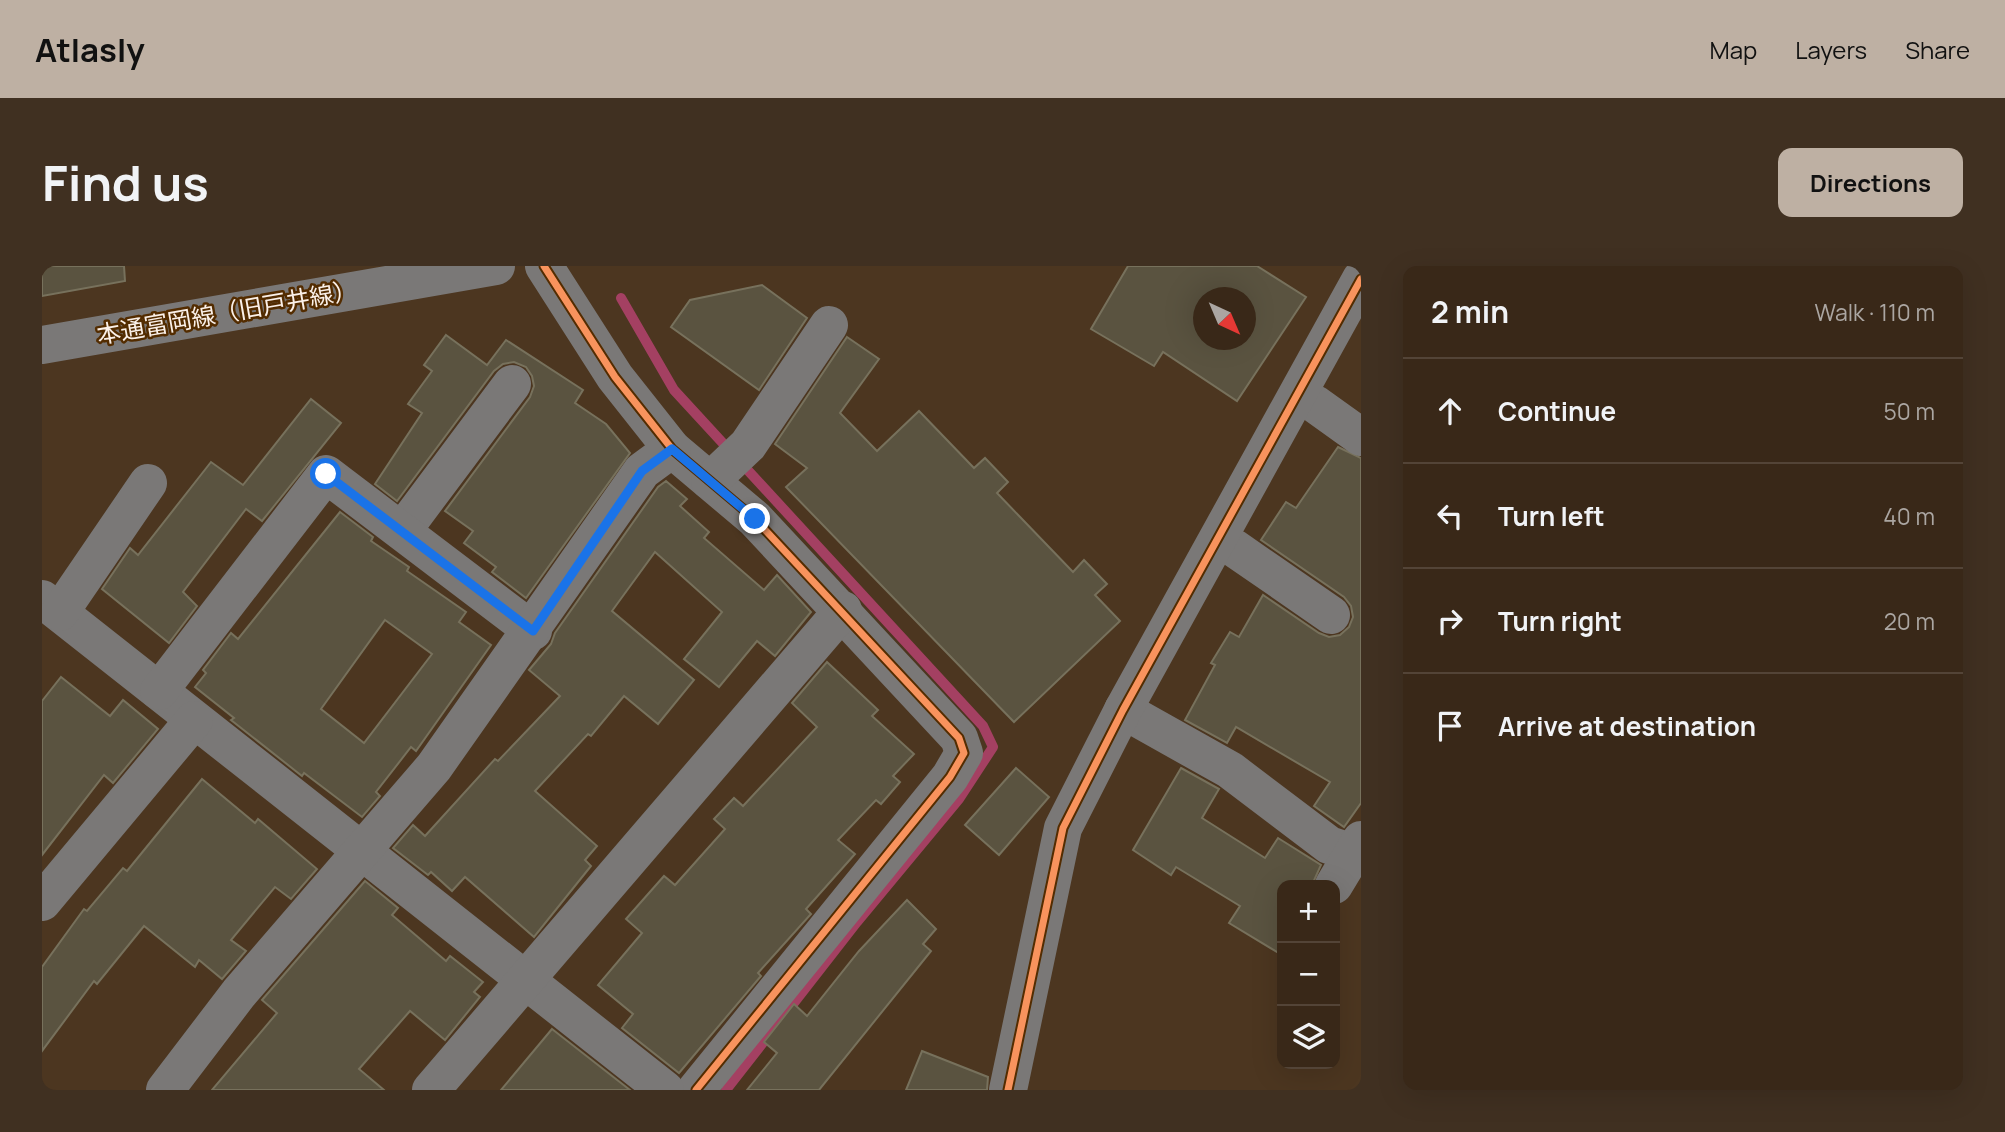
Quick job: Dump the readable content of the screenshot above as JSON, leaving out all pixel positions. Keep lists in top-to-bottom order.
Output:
{
  "streets": {
    "street": ["本通富岡線（旧戸井線）"]
  },
  "north": "bottom right",
  "page": {
    "header": "Atlasly",
    "nav": ["Map", "Layers", "Share"],
    "buttons": "Directions",
    "title": "Find us",
    "heading": ["2 min", "Walk · 110 m"],
    "list": [
      ["Continue", "50 m"],
      ["Turn left", "40 m"],
      ["Turn right", "20 m"],
      "Arrive at destination"
    ],
    "map_buttons": ["+", "−"]
  }
}
